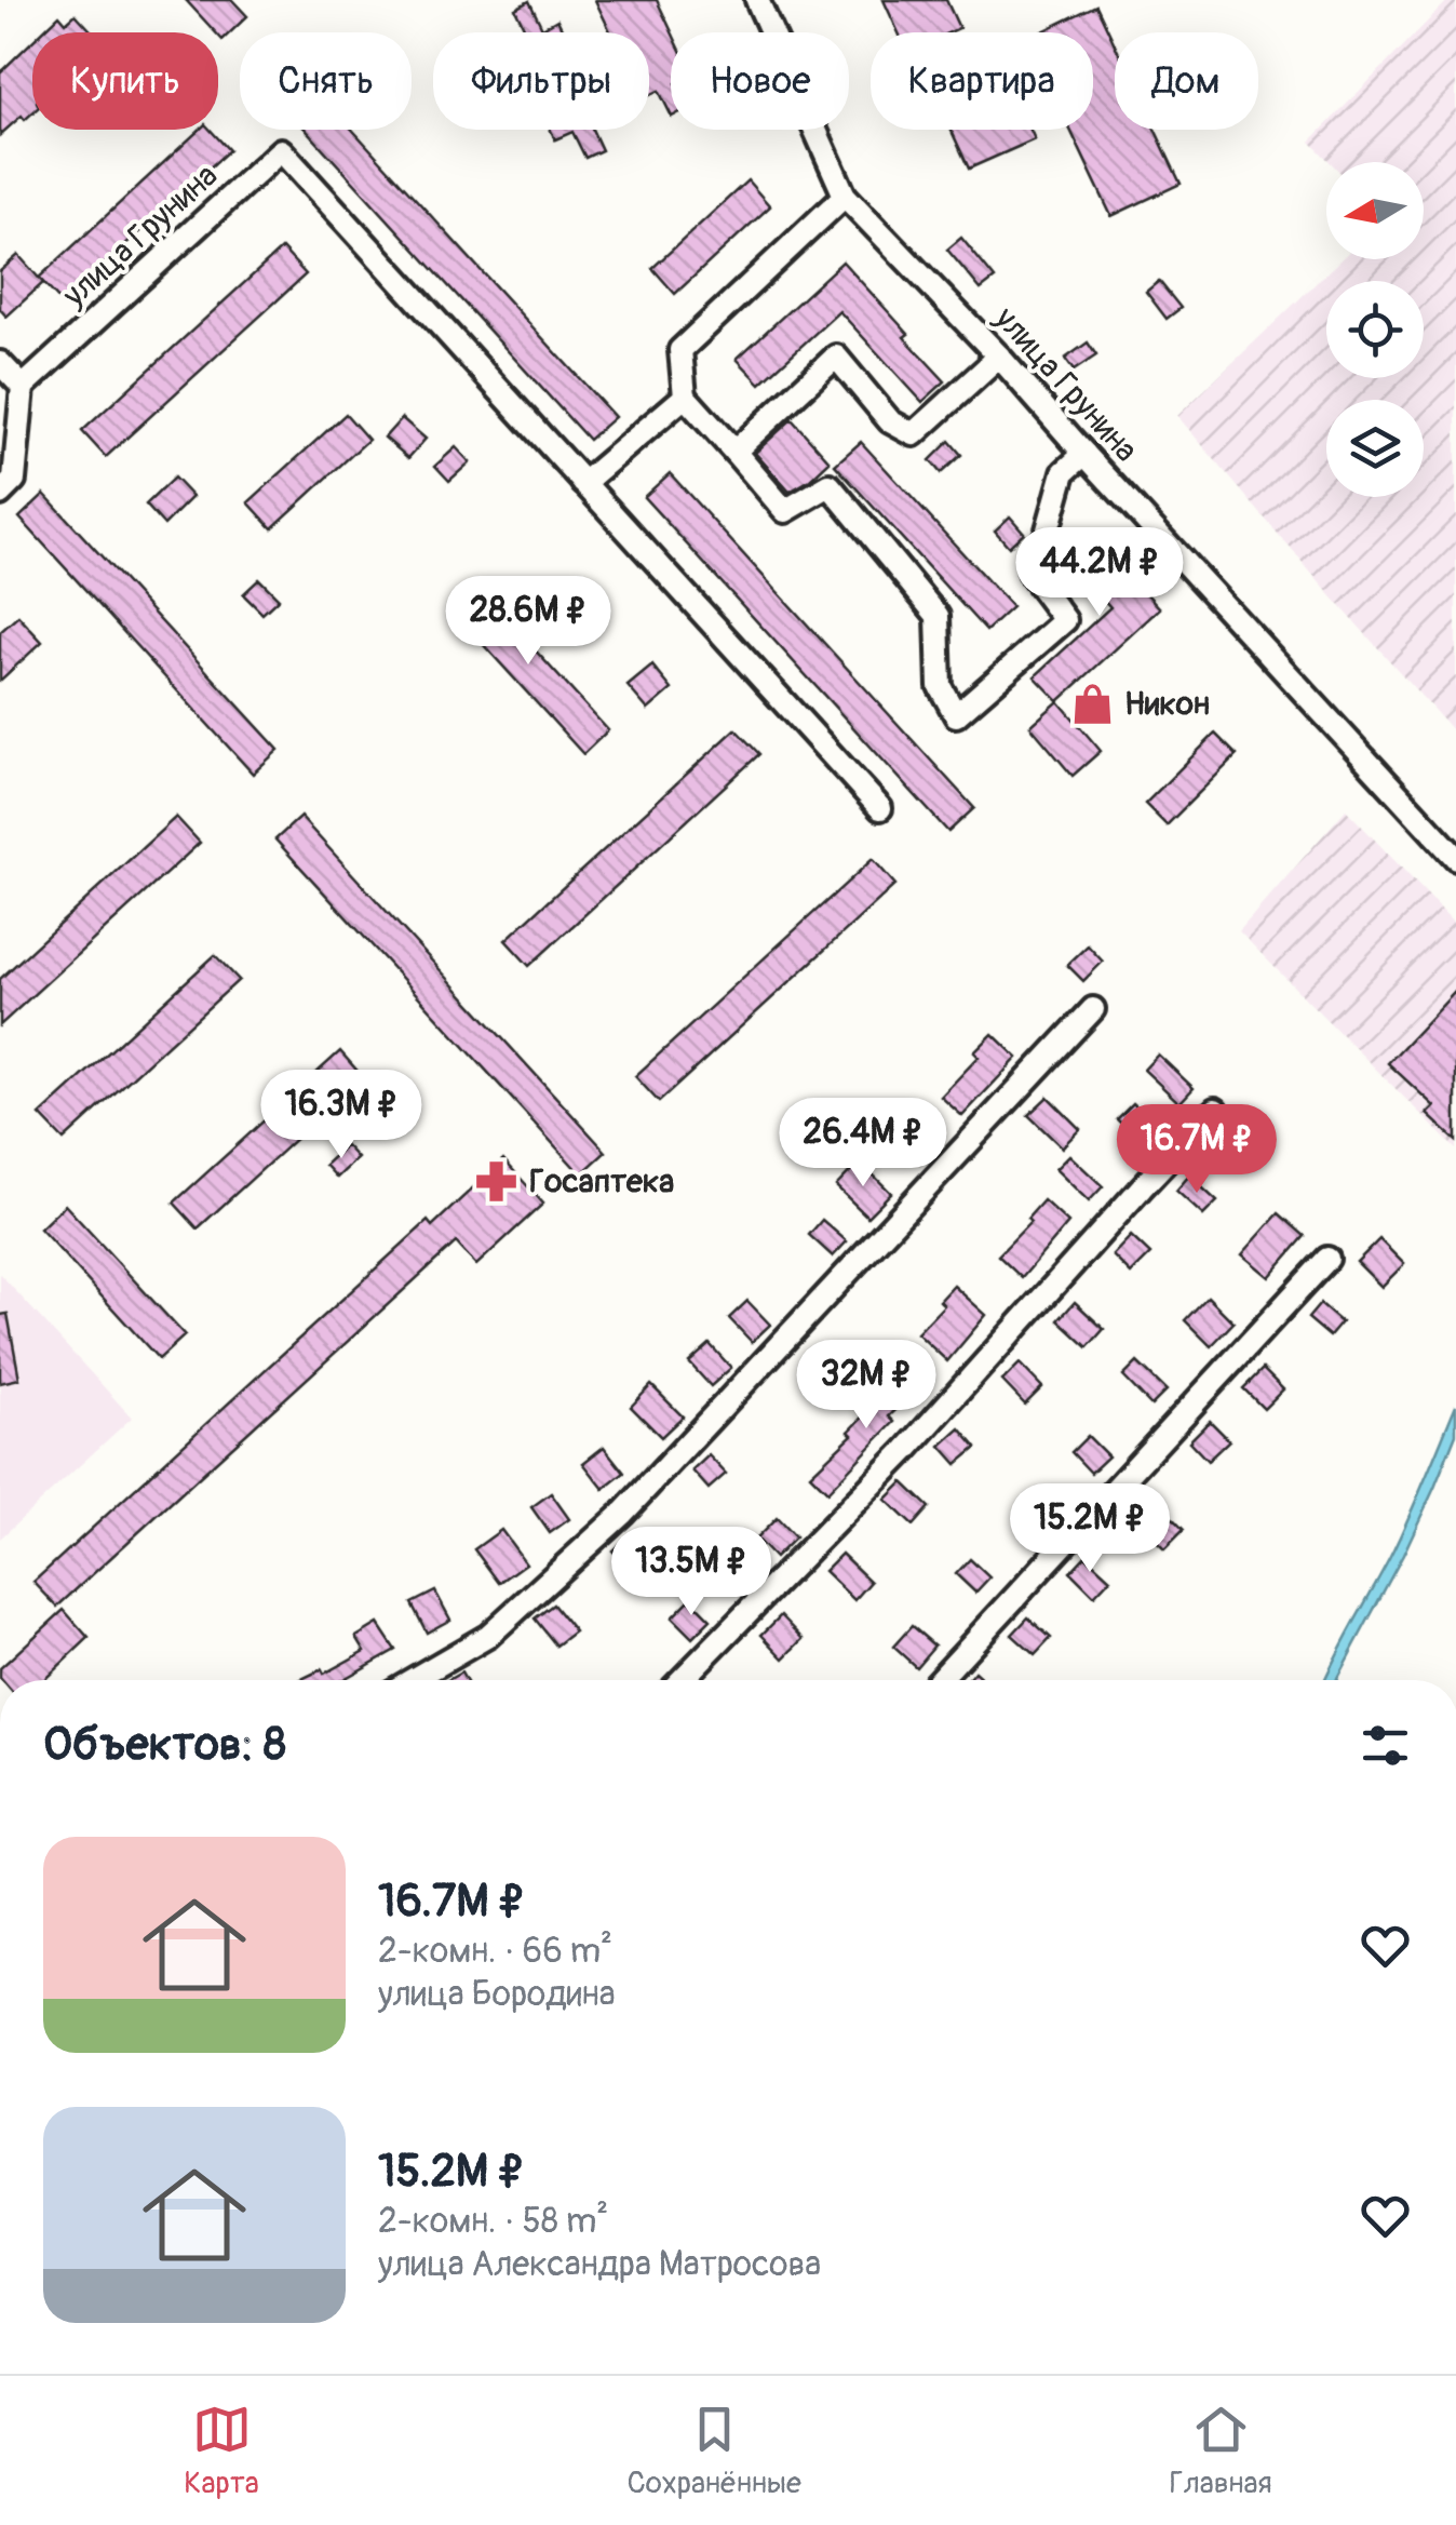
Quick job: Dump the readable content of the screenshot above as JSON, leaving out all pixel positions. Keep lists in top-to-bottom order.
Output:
{
  "streets": {
    "street": ["улица Грунина"]
  },
  "places": {
    "shop": ["Никон"],
    "pharmacy": ["Госаптека"]
  },
  "north": "left",
  "page": {
    "chip": [
      "Купить",
      "Снять",
      "Фильтры",
      "Новое",
      "Квартира",
      "Дом"
    ],
    "price": [
      "44.2M ₽",
      "28.6M ₽",
      "16.3M ₽",
      "26.4M ₽",
      "16.7M ₽",
      "32M ₽",
      "15.2M ₽",
      "13.5M ₽"
    ],
    "heading": "Объектов: 8",
    "list": [
      {
        "name": "16.7M ₽",
        "note": "2-комн. · 66 m² · улица Бородина"
      },
      {
        "name": "15.2M ₽",
        "note": "2-комн. · 58 m² · улица Александра Матросова"
      }
    ],
    "tabs": ["Карта", "Сохранённые", "Главная"]
  }
}
